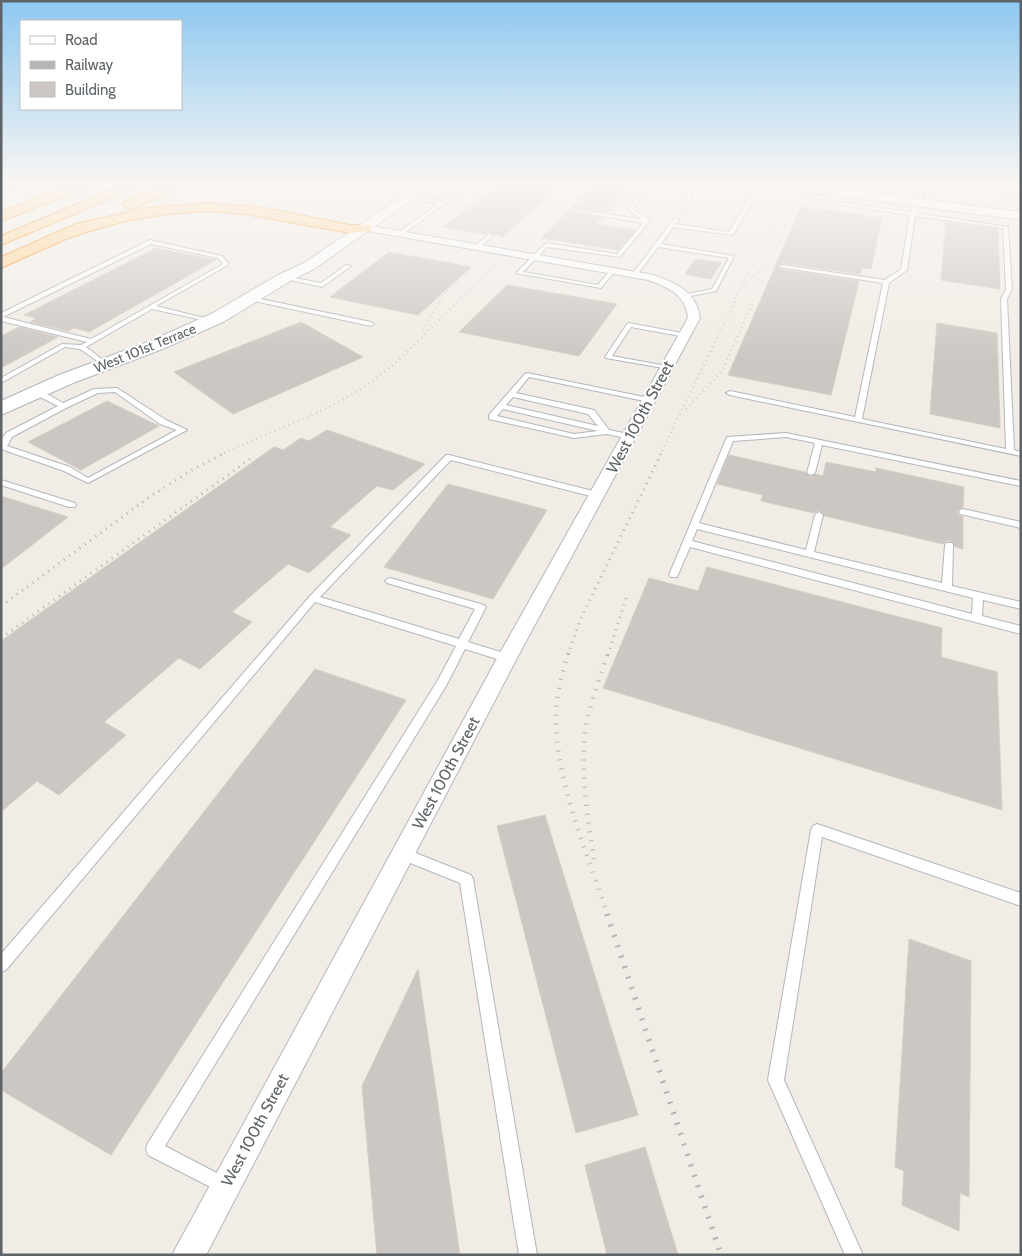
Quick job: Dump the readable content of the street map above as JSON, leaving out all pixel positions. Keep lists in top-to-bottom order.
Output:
{
  "streets": {
    "main road": ["West 101st Terrace"],
    "street": ["West 100th Street"]
  },
  "legend": ["Road", "Railway", "Building"]
}
